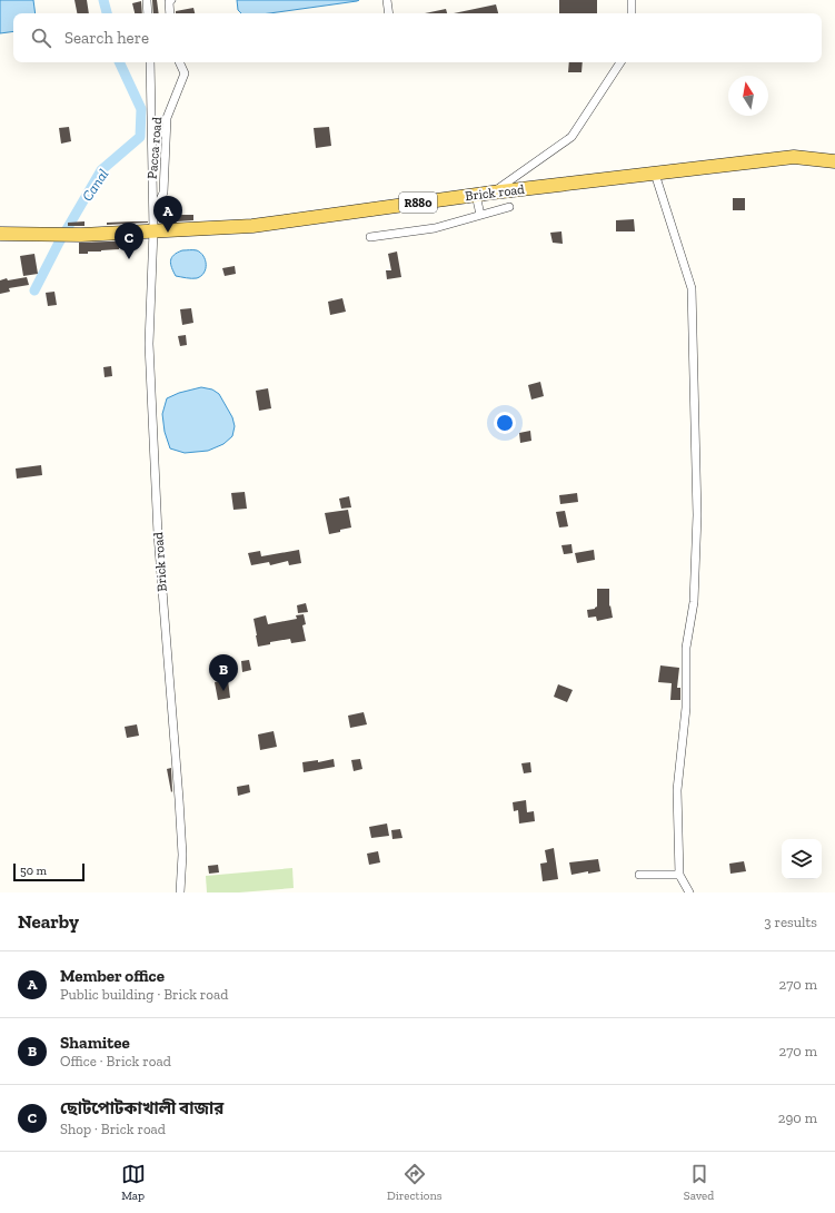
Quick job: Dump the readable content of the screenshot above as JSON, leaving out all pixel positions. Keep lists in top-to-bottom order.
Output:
{
  "streets": {
    "main road": ["Brick road", "R880"],
    "street": ["Pacca road"]
  },
  "crossings": [
    ["Pacca road", "Brick road"]
  ],
  "water": ["Canal"],
  "scale_bar": "50 m",
  "north": "top",
  "page": {
    "search": "Search here",
    "pins": ["A", "C", "B"],
    "scale": "50 m",
    "heading": ["Nearby", "3 results"],
    "list": [
      {
        "mark": "A",
        "name": "Member office",
        "note": "Public building · Brick road",
        "value": "270 m"
      },
      {
        "mark": "B",
        "name": "Shamitee",
        "note": "Office · Brick road",
        "value": "270 m"
      },
      {
        "mark": "C",
        "name": "ছোটপোটকাখালী বাজার",
        "note": "Shop · Brick road",
        "value": "290 m"
      }
    ],
    "nav": ["Map", "Directions", "Saved"]
  }
}
